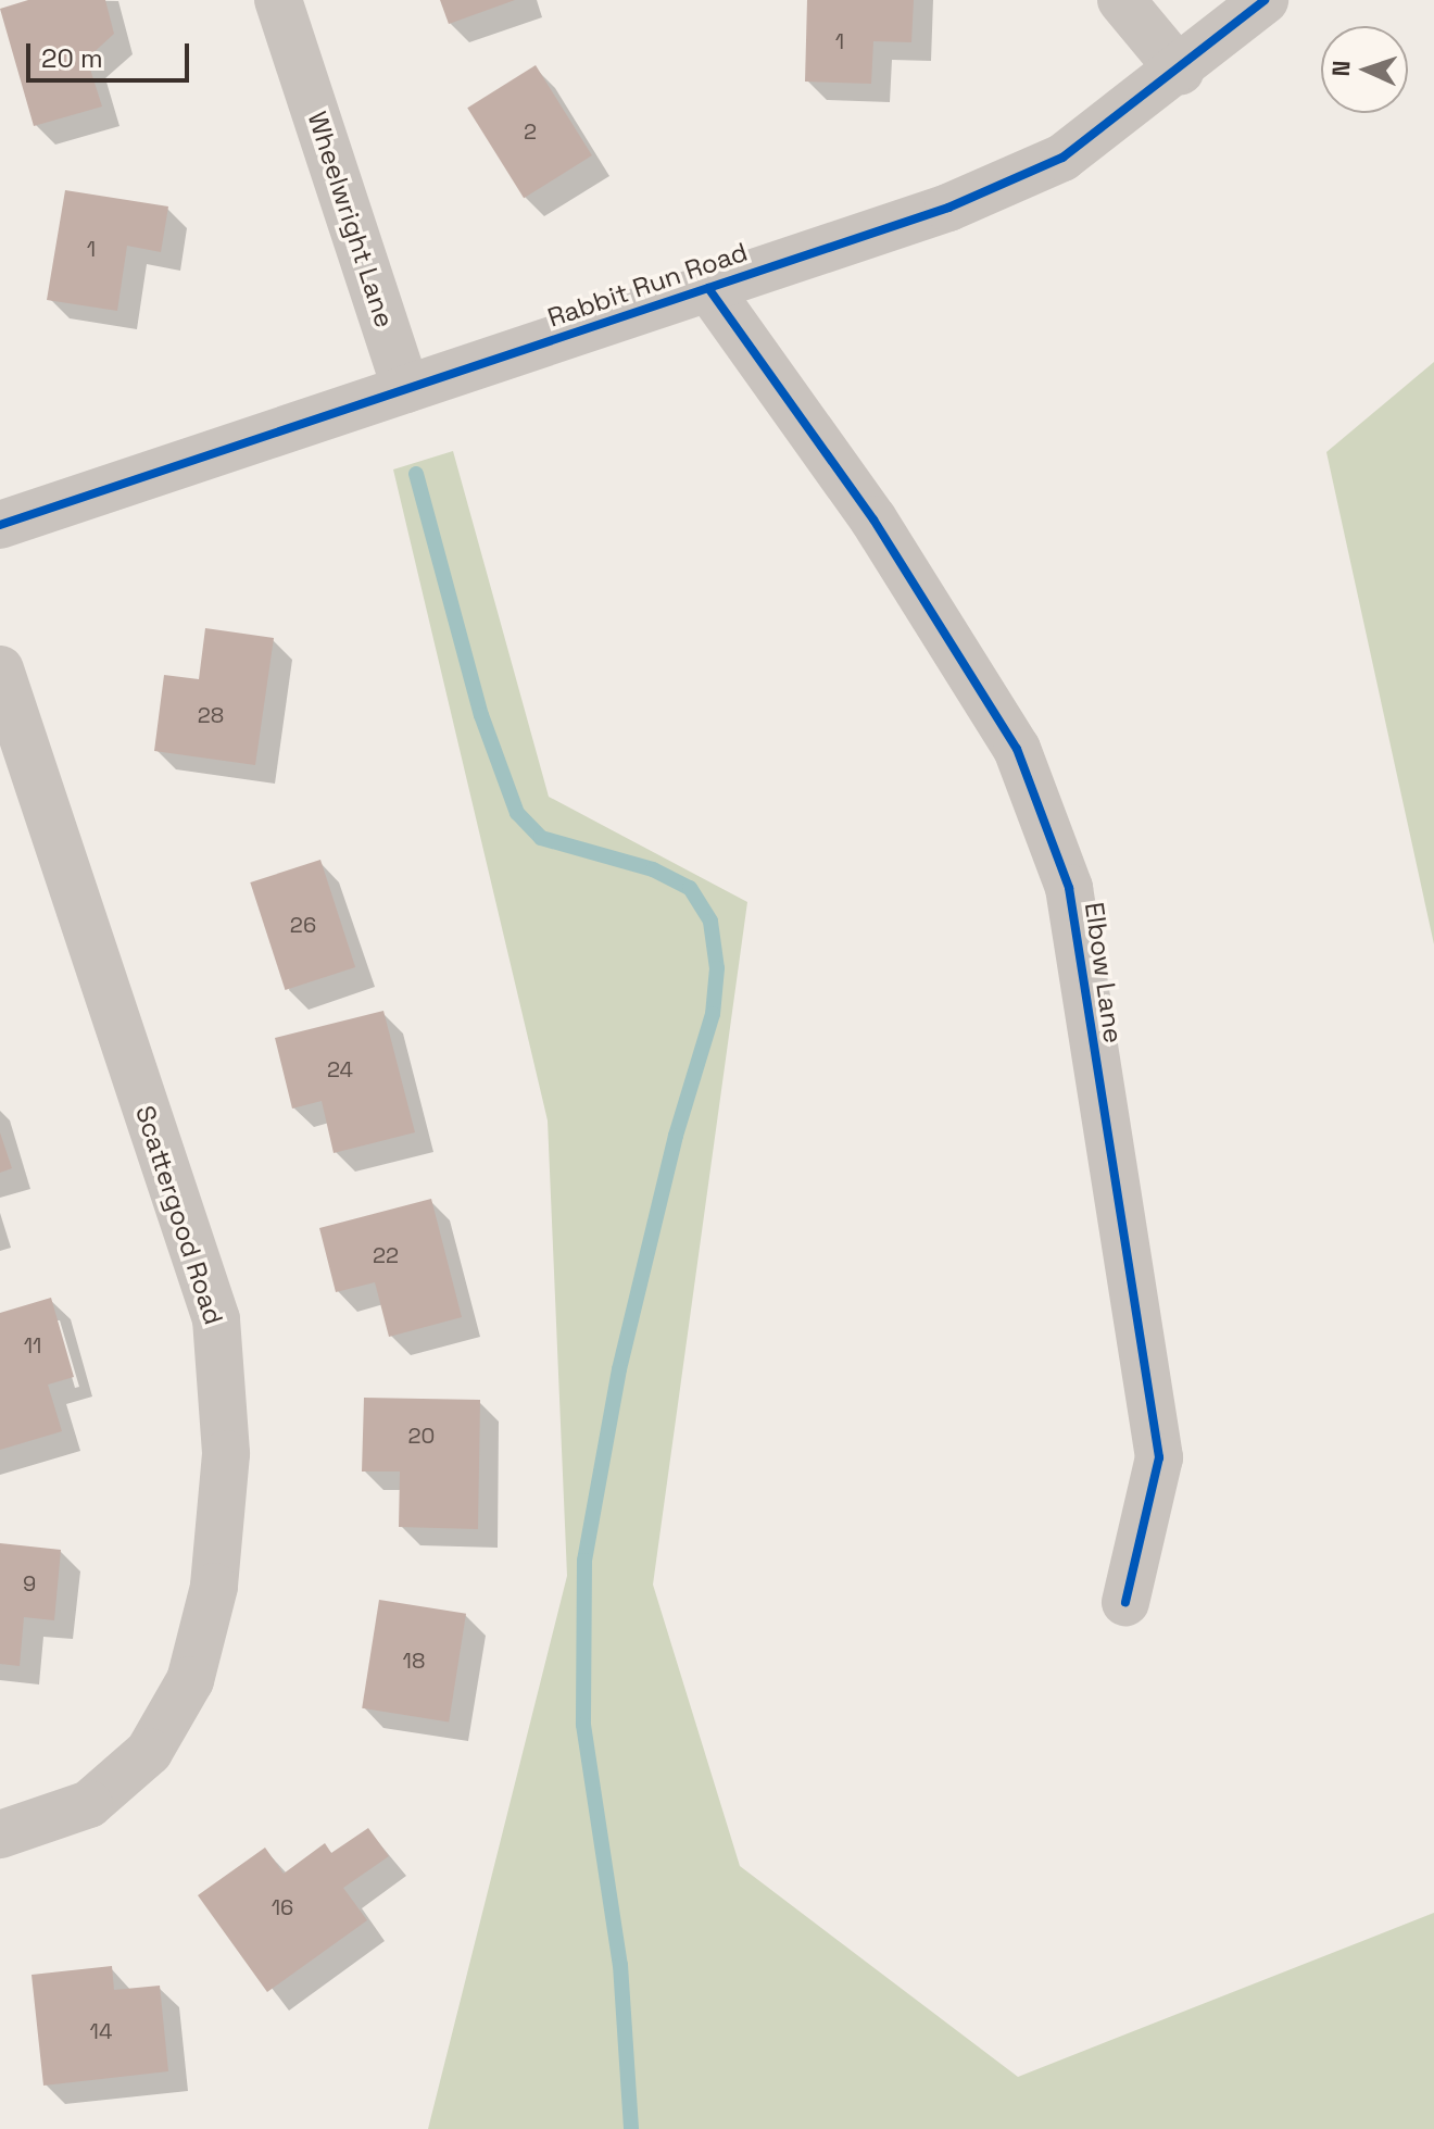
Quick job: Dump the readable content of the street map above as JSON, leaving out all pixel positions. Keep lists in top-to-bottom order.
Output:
{
  "streets": {
    "street": [
      "Wheelwright Lane",
      "Rabbit Run Road",
      "Elbow Lane",
      "Scattergood Road"
    ]
  },
  "crossings": [
    ["Wheelwright Lane", "Rabbit Run Road"],
    ["Rabbit Run Road", "Elbow Lane"]
  ],
  "house_numbers": [
    "1",
    "2",
    "1",
    "28",
    "26",
    "24",
    "22",
    "11",
    "20",
    "9",
    "18",
    "16",
    "14"
  ],
  "scale_bar": "20 m",
  "north": "left"
}
